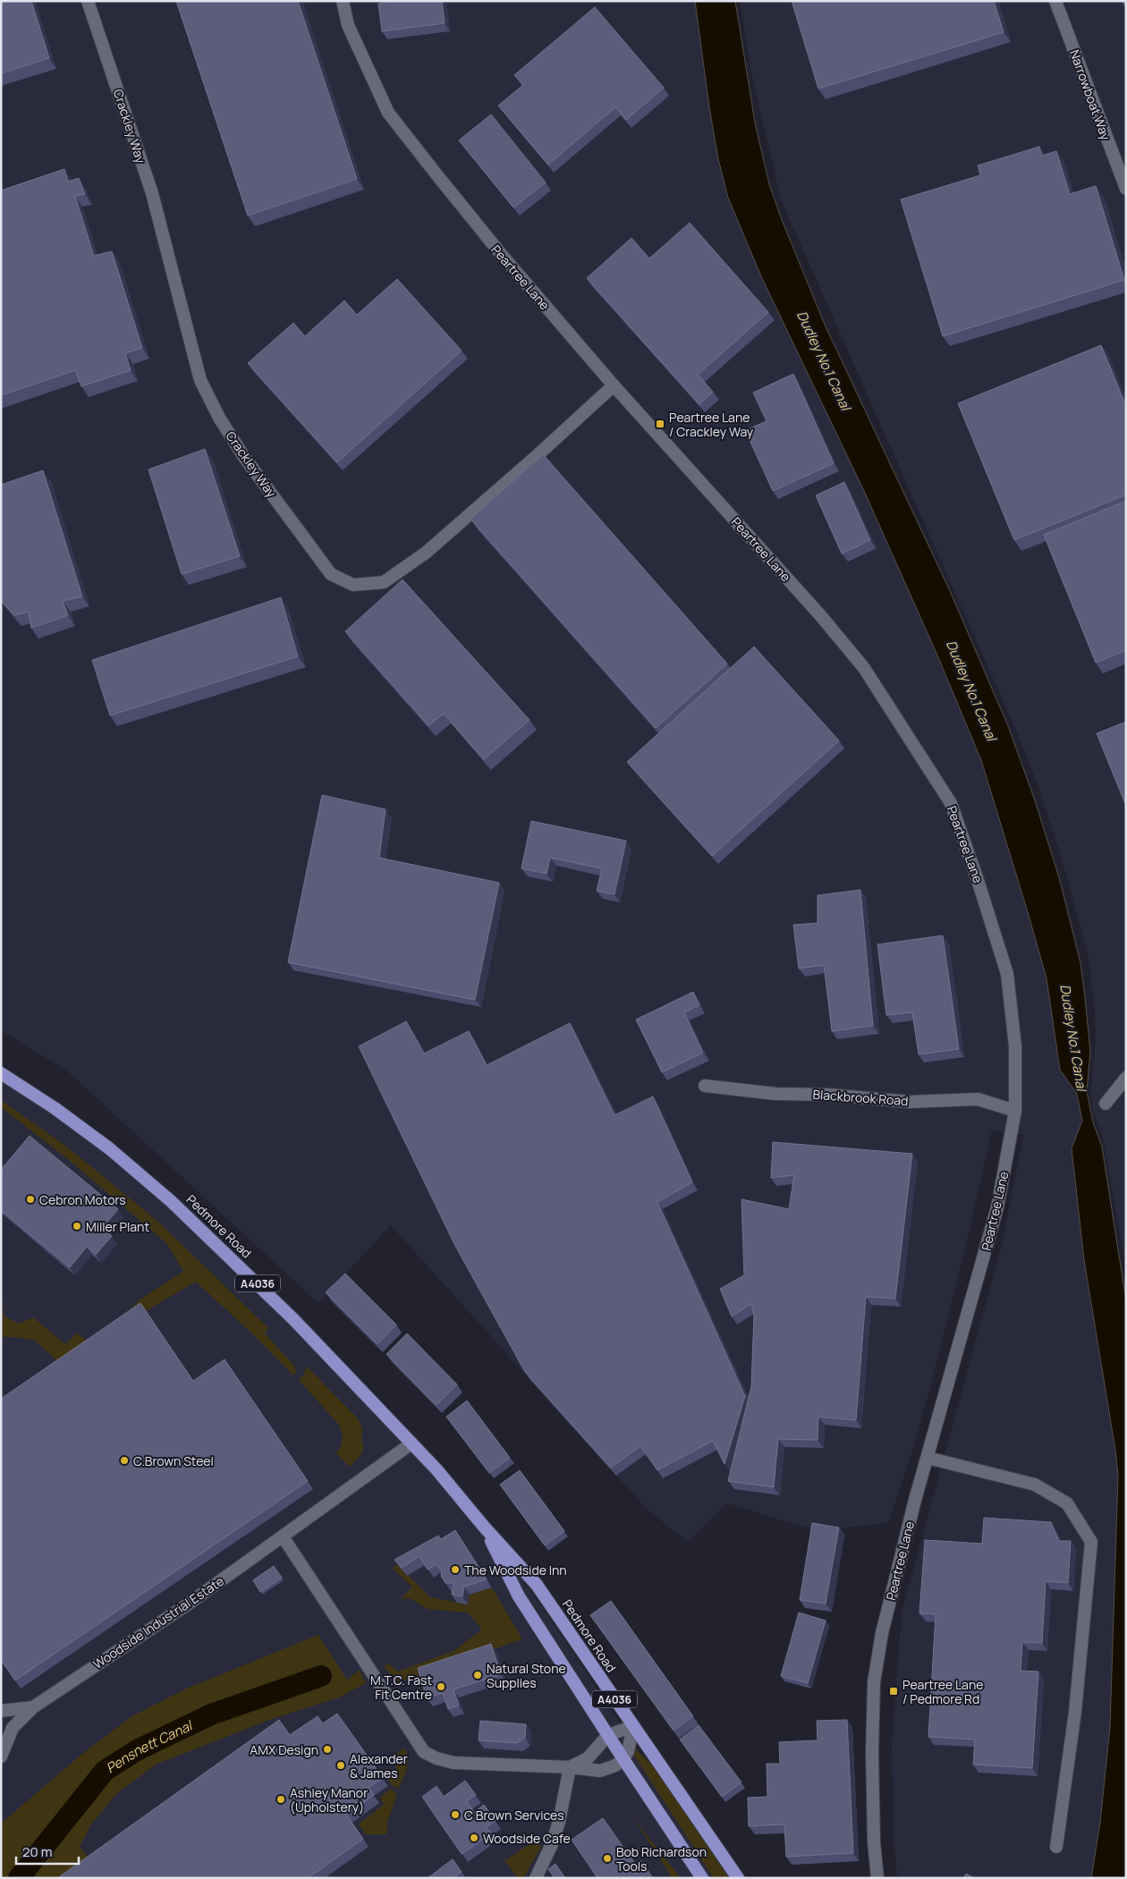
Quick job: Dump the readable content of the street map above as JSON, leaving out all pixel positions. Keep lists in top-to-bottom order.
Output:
{
  "streets": {
    "highway": ["Pedmore Road", "A4036"],
    "street": [
      "Narrowboat Way",
      "Crackley Way",
      "Peartree Lane",
      "Blackbrook Road",
      "Woodside Industrial Estate"
    ]
  },
  "crossings": [
    ["Crackley Way", "Peartree Lane"],
    ["Peartree Lane", "Blackbrook Road"],
    ["Pedmore Road", "Woodside Industrial Estate"]
  ],
  "water": ["Dudley No.1 Canal", "Pensnett Canal"],
  "places": {
    "transit": ["Peartree Lane / Crackley Way", "Peartree Lane / Pedmore Rd"],
    "other": [
      "Cebron Motors",
      "Miller Plant",
      "C.Brown Steel",
      "The Woodside Inn",
      "Natural Stone Supplies",
      "M.T.C. Fast Fit Centre",
      "AMX Design",
      "Alexander & James",
      "Ashley Manor (Upholstery)",
      "C Brown Services",
      "Woodside Cafe",
      "Bob Richardson Tools"
    ]
  },
  "scale_bar": "20 m"
}
